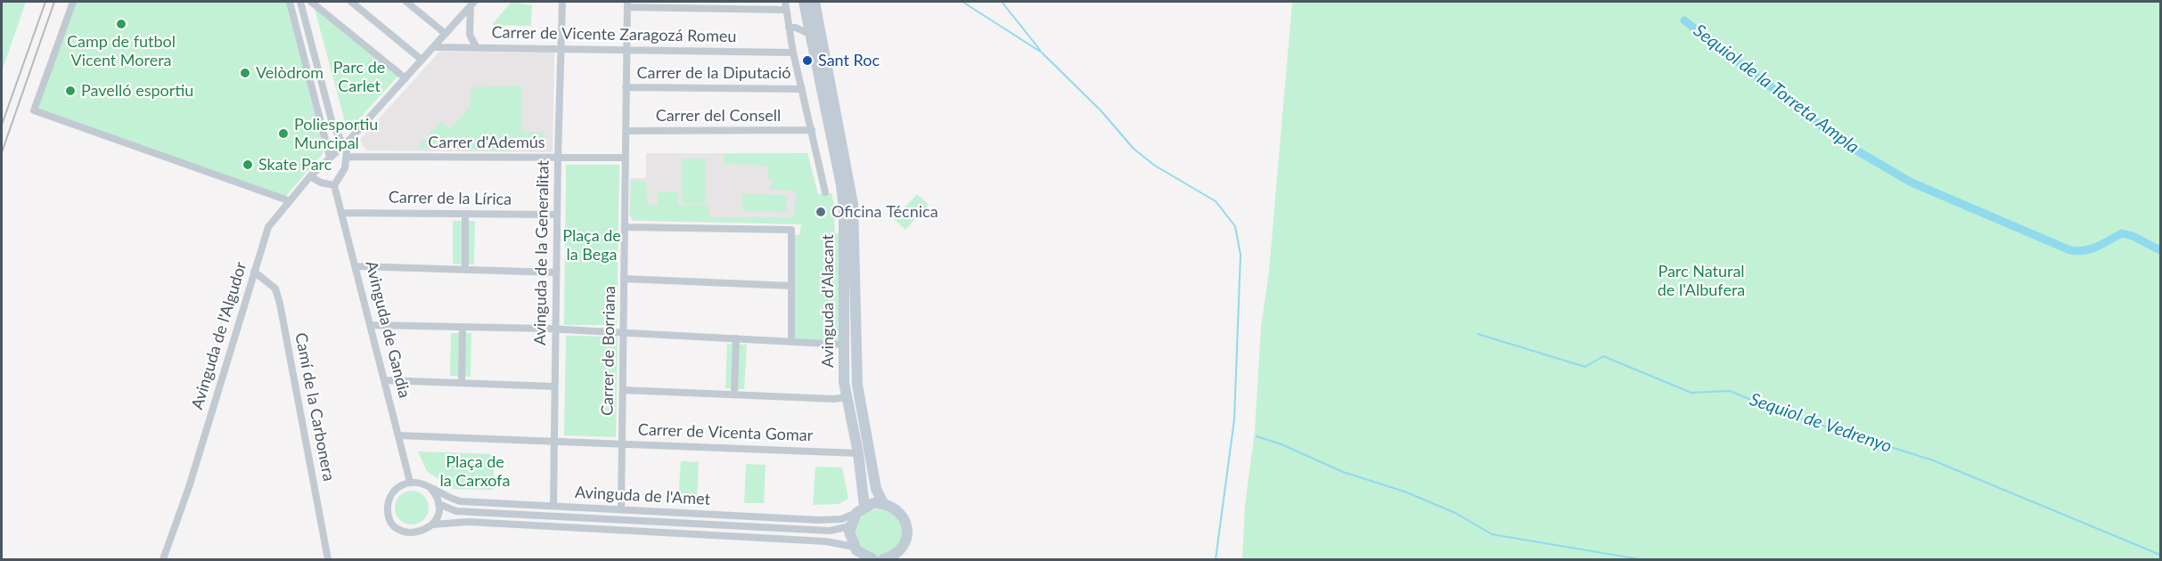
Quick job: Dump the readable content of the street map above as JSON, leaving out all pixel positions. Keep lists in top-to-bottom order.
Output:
{
  "streets": {
    "main road": ["Avinguda d'Alacant"],
    "street": [
      "Carrer de Vicente Zaragozá Romeu",
      "Carrer de la Diputació",
      "Carrer del Consell",
      "Carrer d'Ademús",
      "Carrer de la Lírica",
      "Avinguda de la Generalitat",
      "Avinguda de Gandia",
      "Avinguda de l'Algudor",
      "Carrer de Borriana",
      "Camí de la Carbonera",
      "Carrer de Vicenta Gomar",
      "Avinguda de l'Amet"
    ]
  },
  "crossings": [
    ["Carrer de Vicente Zaragozá Romeu", "Avinguda de la Generalitat"],
    ["Carrer de Vicente Zaragozá Romeu", "Avinguda de l'Algudor"],
    ["Carrer de Vicente Zaragozá Romeu", "Carrer de Borriana"],
    ["Carrer de la Diputació", "Carrer de Borriana"],
    ["Carrer del Consell", "Carrer de Borriana"],
    ["Carrer d'Ademús", "Avinguda de la Generalitat"],
    ["Carrer d'Ademús", "Carrer de Borriana"],
    ["Carrer de la Lírica", "Avinguda de la Generalitat"],
    ["Carrer de la Lírica", "Avinguda de Gandia"],
    ["Avinguda de la Generalitat", "Carrer de Vicenta Gomar"],
    ["Avinguda de la Generalitat", "Avinguda de l'Amet"],
    ["Avinguda d'Alacant", "Carrer de Vicenta Gomar"],
    ["Avinguda d'Alacant", "Avinguda de l'Amet"],
    ["Avinguda de Gandia", "Carrer de Vicenta Gomar"],
    ["Avinguda de Gandia", "Avinguda de l'Amet"],
    ["Avinguda de l'Algudor", "Camí de la Carbonera"],
    ["Carrer de Borriana", "Carrer de Vicenta Gomar"],
    ["Carrer de Borriana", "Avinguda de l'Amet"]
  ],
  "water": ["Sequiol de la Torreta Ampla", "Sequiol de Vedrenyo"],
  "parks": [
    "Parc de Carlet",
    "Plaça de la Bega",
    "Parc Natural de l'Albufera",
    "Plaça de la Carxofa"
  ],
  "places": [
    "Camp de futbol Vicent Morera",
    "Sant Roc",
    "Velòdrom",
    "Pavelló esportiu",
    "Poliesportiu Muncipal",
    "Skate Parc",
    "Oficina Técnica"
  ]
}
